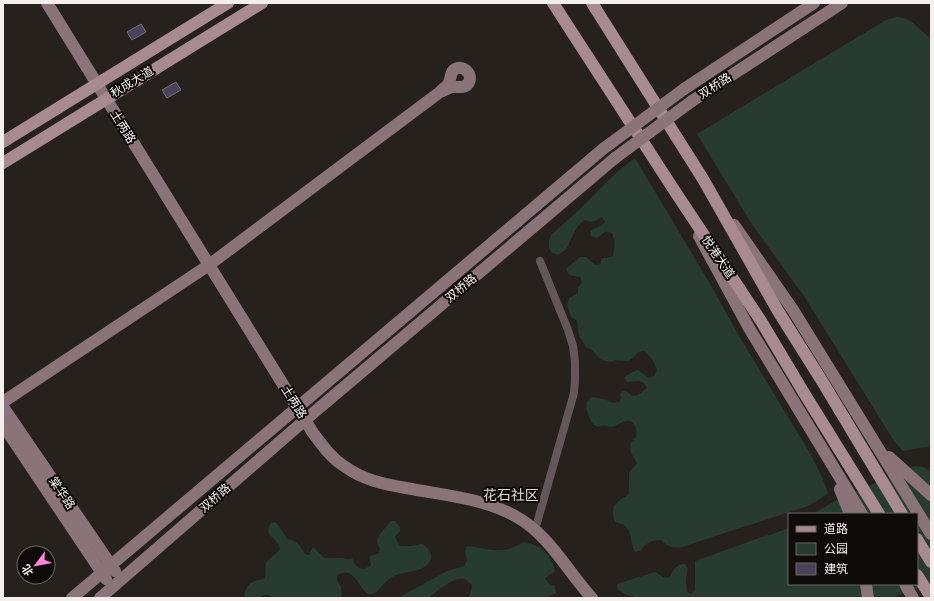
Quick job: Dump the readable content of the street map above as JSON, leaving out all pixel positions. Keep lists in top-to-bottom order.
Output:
{
  "streets": {
    "main road": [
      "秋成大道",
      "双桥路",
      "土两路",
      "悦港大道",
      "棠华路"
    ]
  },
  "crossings": [
    ["秋成大道", "土两路"],
    ["双桥路", "土两路"],
    ["双桥路", "棠华路"]
  ],
  "districts": ["花石社区"],
  "legend": ["道路", "公园", "建筑"],
  "north": "bottom left"
}
